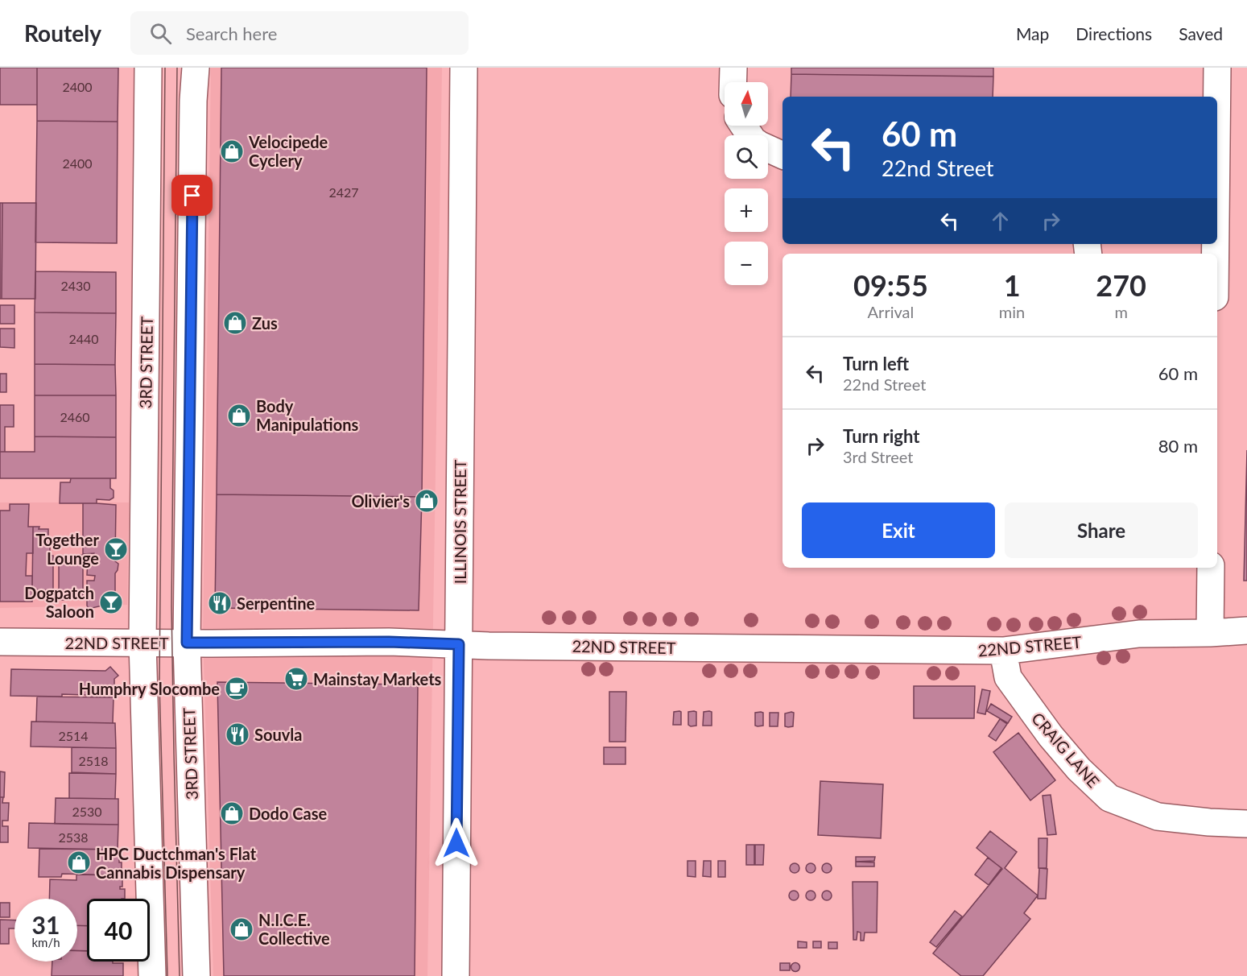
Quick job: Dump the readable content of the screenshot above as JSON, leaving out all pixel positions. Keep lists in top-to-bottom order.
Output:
{
  "streets": {
    "street": [
      "3RD STREET",
      "ILLINOIS STREET",
      "22ND STREET",
      "CRAIG LANE"
    ]
  },
  "crossings": [
    ["3RD STREET", "22ND STREET"],
    ["ILLINOIS STREET", "22ND STREET"],
    ["22ND STREET", "CRAIG LANE"]
  ],
  "places": {
    "shop": [
      "Velocipede Cyclery",
      "Zus",
      "Body Manipulations",
      "Olivier's",
      "Dodo Case",
      "HPC Ductchman's Flat Cannabis Dispensary",
      "N.I.C.E. Collective"
    ],
    "bar": ["Together Lounge", "Dogpatch Saloon"],
    "restaurant": ["Serpentine", "Souvla"],
    "supermarket": ["Mainstay Markets"],
    "cafe": ["Humphry Slocombe"]
  },
  "house_numbers": [
    "2400",
    "2400",
    "2427",
    "2430",
    "2440",
    "2460",
    "2514",
    "2518",
    "2530",
    "2538"
  ],
  "north": "top",
  "page": {
    "header": "Routely",
    "search": "Search here",
    "nav": ["Map", "Directions", "Saved"],
    "map_buttons": ["+", "−"],
    "turn": ["60 m", "22nd Street"],
    "eta": [
      "09:55",
      "Arrival",
      "1",
      "min",
      "270",
      "m"
    ],
    "list": [
      {
        "name": "Turn left",
        "note": "22nd Street",
        "value": "60 m"
      },
      {
        "name": "Turn right",
        "note": "3rd Street",
        "value": "80 m"
      }
    ],
    "buttons": ["Exit", "Share"],
    "speed": "31 km/h",
    "limit": "40"
  }
}
